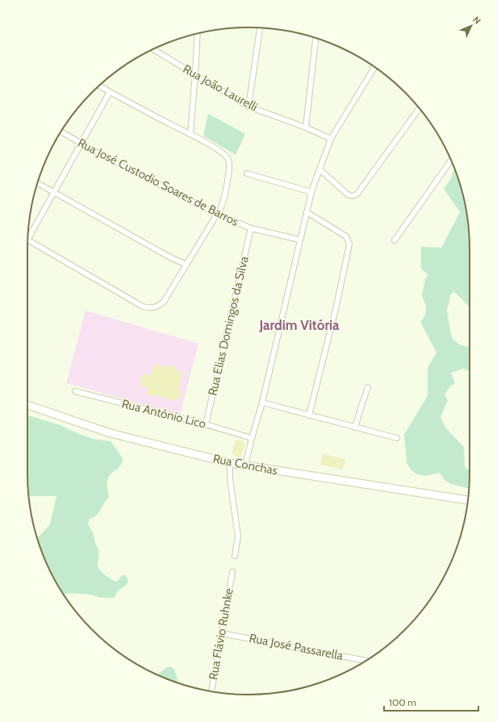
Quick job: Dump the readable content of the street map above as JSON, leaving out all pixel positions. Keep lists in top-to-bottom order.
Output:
{
  "streets": {
    "main road": ["Rua Conchas"],
    "street": [
      "Rua João Laurelli",
      "Rua José Custodio Soares de Barros",
      "Rua Elias Domingos da Silva",
      "Rua Antônio Lico",
      "Rua Flávio Ruhnke",
      "Rua José Passarella"
    ]
  },
  "crossings": [
    ["Rua José Custodio Soares de Barros", "Rua Elias Domingos da Silva"],
    ["Rua Elias Domingos da Silva", "Rua Antônio Lico"],
    ["Rua Flávio Ruhnke", "Rua José Passarella"]
  ],
  "districts": ["Jardim Vitória"],
  "scale_bar": "100 m",
  "north": "top right"
}
